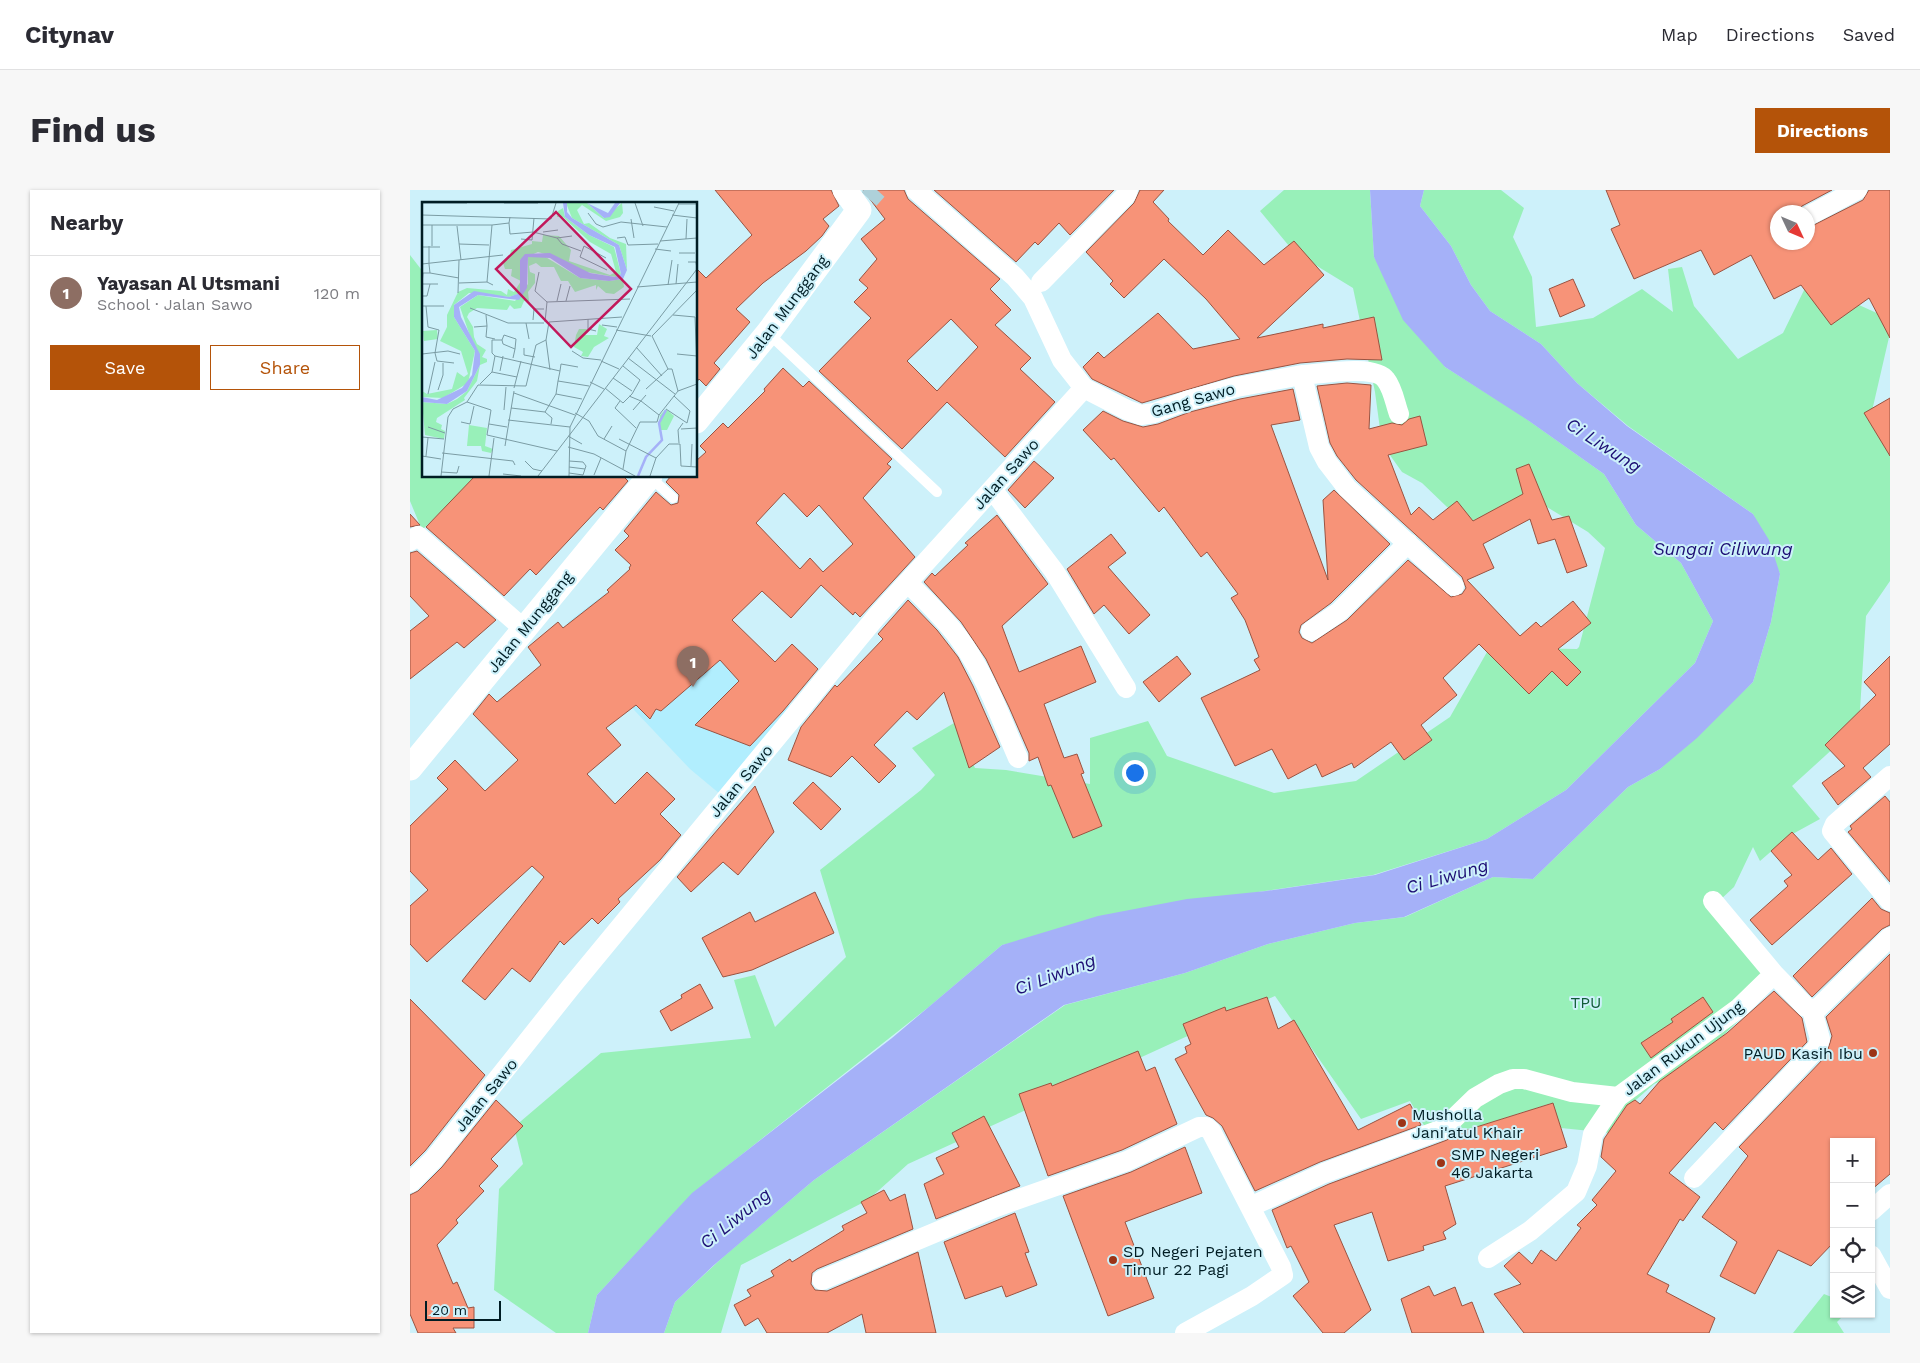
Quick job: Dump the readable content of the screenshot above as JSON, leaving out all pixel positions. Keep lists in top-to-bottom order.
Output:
{
  "streets": {
    "street": [
      "Jalan Munggang",
      "Gang Sawo",
      "Jalan Sawo",
      "Jalan Rukun Ujung"
    ]
  },
  "crossings": [
    ["Gang Sawo", "Jalan Sawo"]
  ],
  "water": ["Ci Liwung", "Sungai Ciliwung"],
  "parks": ["TPU"],
  "places": [
    "PAUD Kasih Ibu",
    "Musholla Jani'atul Khair",
    "SMP Negeri 46 Jakarta",
    "SD Negeri Pejaten Timur 22 Pagi"
  ],
  "scale_bar": "20 m",
  "north": "bottom right",
  "page": {
    "header": "Citynav",
    "nav": ["Map", "Directions", "Saved"],
    "buttons": [
      "Directions",
      ["Save", "Share"]
    ],
    "title": "Find us",
    "heading": "Nearby",
    "list": [
      {
        "mark": "1",
        "name": "Yayasan Al Utsmani",
        "note": "School · Jalan Sawo",
        "value": "120 m"
      }
    ],
    "pins": "1",
    "map_buttons": ["+", "−"],
    "scale": "20 m"
  }
}
